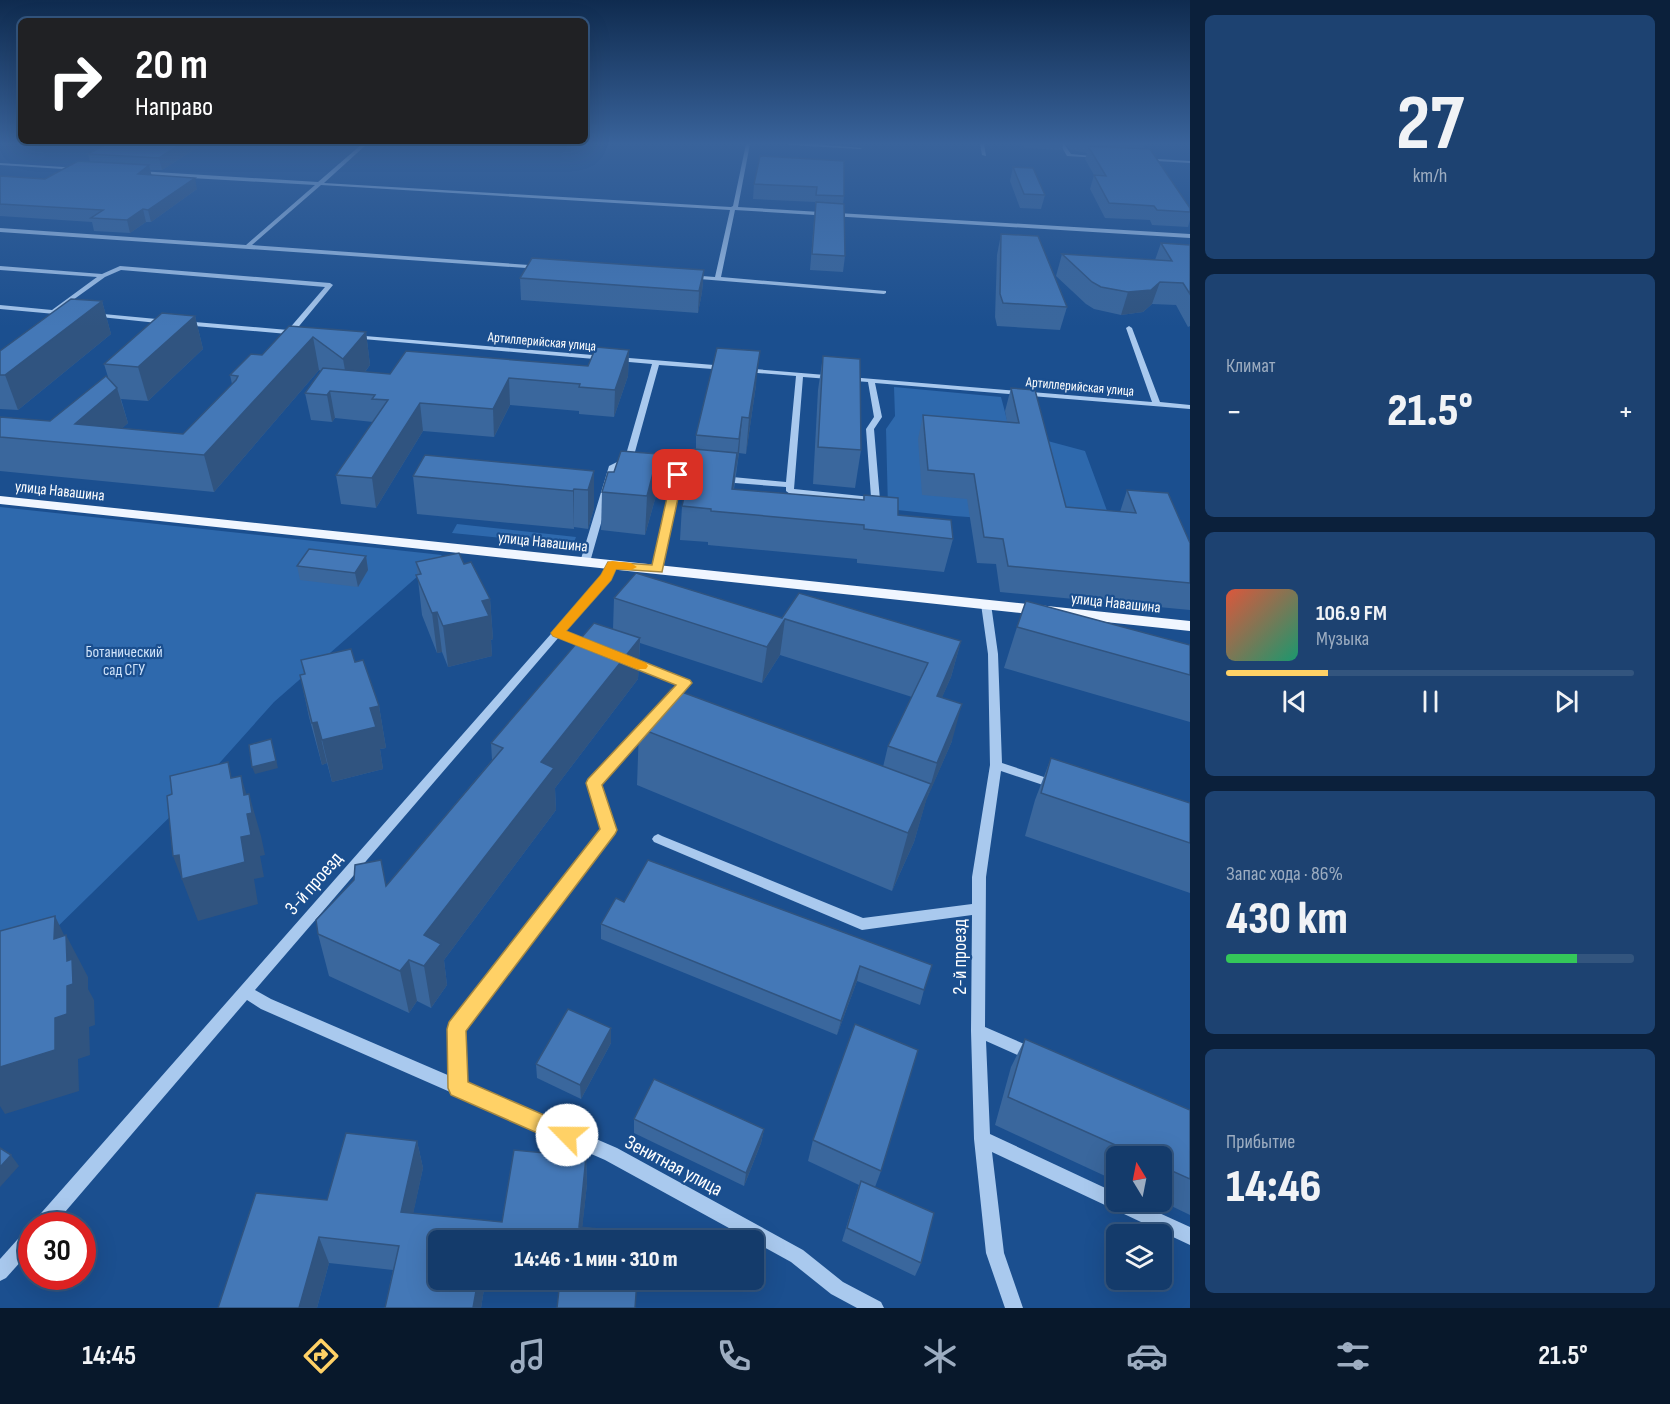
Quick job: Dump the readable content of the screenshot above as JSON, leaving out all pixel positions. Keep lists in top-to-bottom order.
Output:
{
  "streets": {
    "main road": ["улица Навашина"],
    "street": [
      "Артиллерийская улица",
      "3-й проезд",
      "2-й проезд",
      "Зенитная улица"
    ]
  },
  "crossings": [
    ["улица Навашина", "3-й проезд"],
    ["улица Навашина", "2-й проезд"],
    ["3-й проезд", "Зенитная улица"]
  ],
  "parks": ["Ботанический сад СГУ"],
  "north": "top",
  "page": {
    "tile": [
      ["27", "km/h"],
      "Климат",
      ["Запас хода · 86%", "430 km"],
      ["Прибытие", "14:46"]
    ],
    "turn": ["20 m", "Направо"],
    "heat": ["−", "21.5°", "+"],
    "song": ["106.9 FM", "Музыка"],
    "limit": "30",
    "trip": "14:46 · 1 мин · 310 m",
    "tabs": ["14:45", "21.5°"]
  }
}
